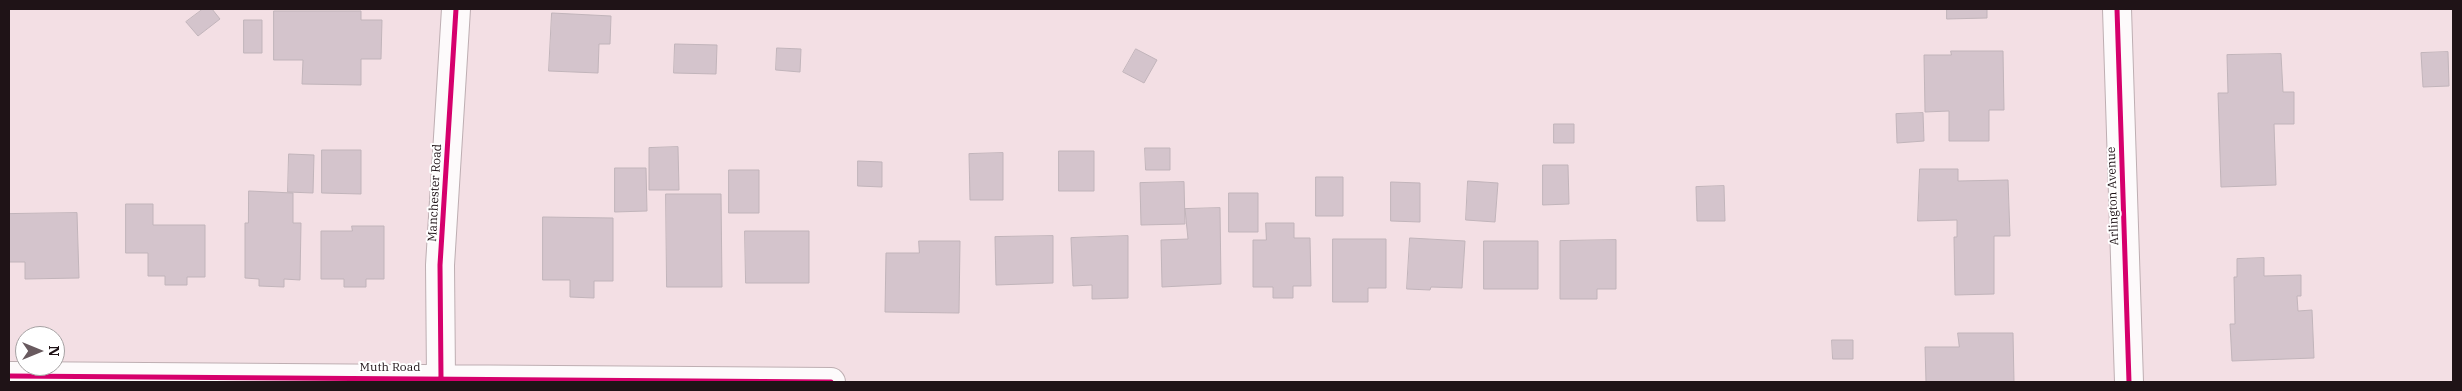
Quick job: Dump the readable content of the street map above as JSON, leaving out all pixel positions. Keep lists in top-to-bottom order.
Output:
{
  "streets": {
    "street": ["Manchester Road", "Arlington Avenue", "Muth Road"]
  },
  "crossings": [
    ["Manchester Road", "Muth Road"]
  ],
  "north": "right"
}
